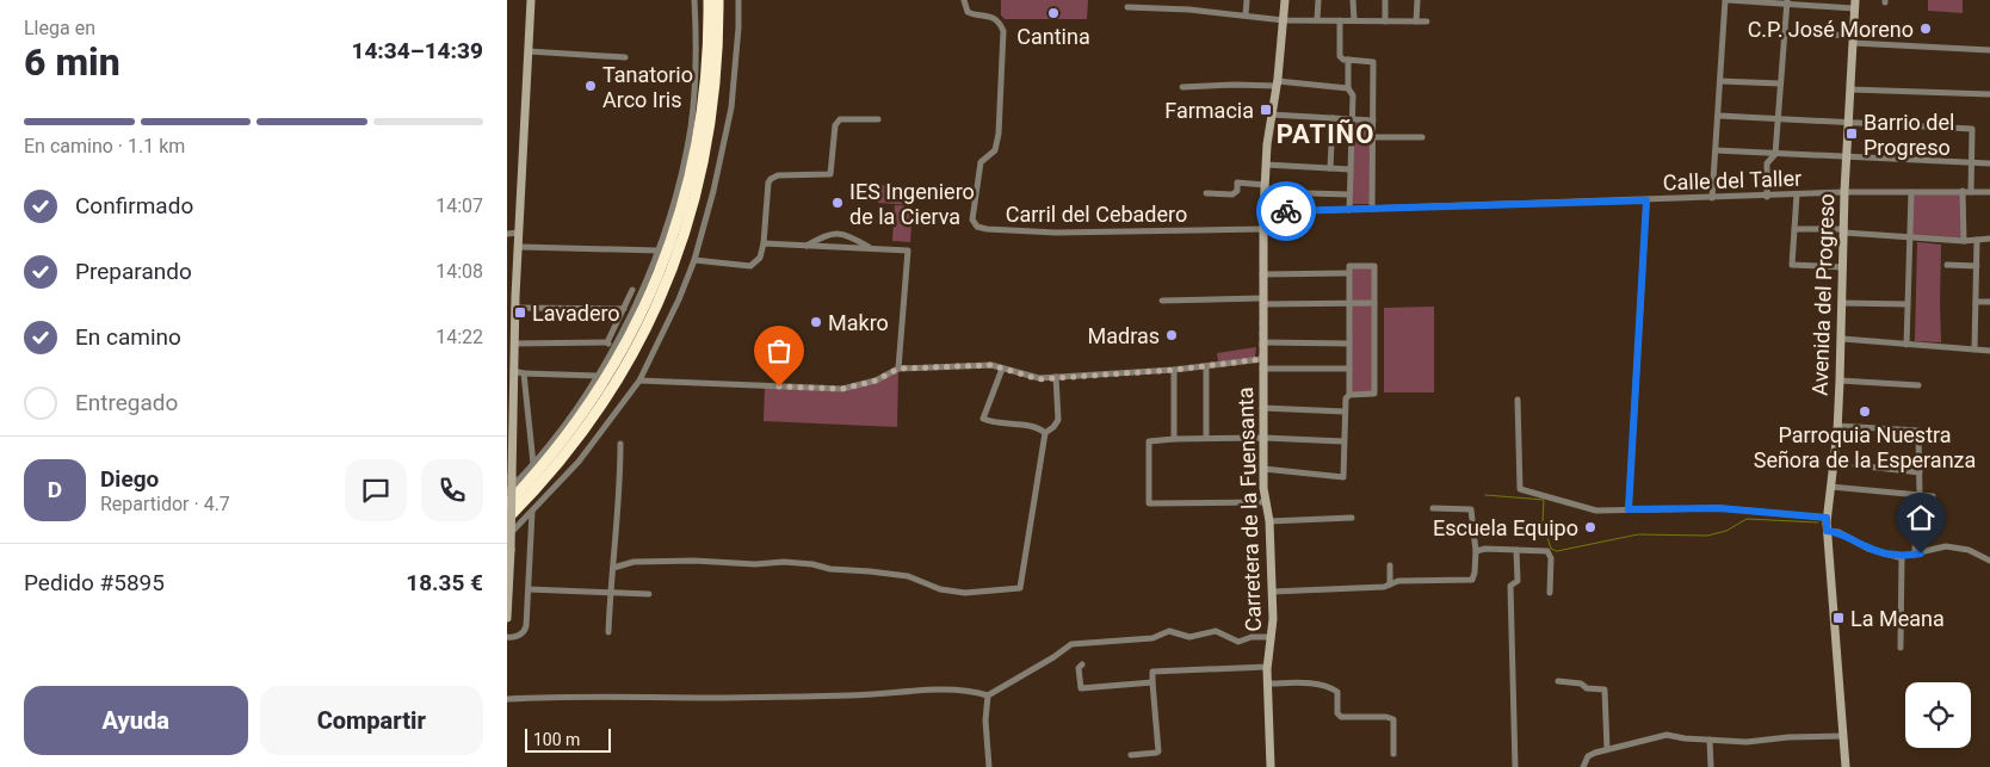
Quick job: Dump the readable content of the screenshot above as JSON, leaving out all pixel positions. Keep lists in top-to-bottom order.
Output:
{
  "streets": {
    "main road": ["Avenida del Progreso", "Carretera de la Fuensanta"],
    "street": ["Calle del Taller", "Carril del Cebadero"]
  },
  "crossings": [
    ["Calle del Taller", "Avenida del Progreso"],
    ["Calle del Taller", "Carretera de la Fuensanta"],
    ["Carril del Cebadero", "Carretera de la Fuensanta"]
  ],
  "districts": ["PATIÑO"],
  "places": {
    "other": [
      "Cantina",
      "C.P. José Moreno",
      "Tanatorio Arco Iris",
      "IES Ingeniero de la Cierva",
      "Makro",
      "Madras",
      "Parroquia Nuestra Señora de la Esperanza",
      "Escuela Equipo"
    ],
    "transit": [
      "Farmacia",
      "Barrio del Progreso",
      "Lavadero",
      "La Meana"
    ]
  },
  "scale_bar": "100 m",
  "page": {
    "heading": ["6 min", "Llega en", "14:34–14:39"],
    "panel": [
      "Diego",
      "Repartidor · 4.7",
      "Pedido #5895",
      "18.35 €"
    ],
    "bar": "En camino · 1.1 km",
    "list": [
      ["Confirmado", "14:07"],
      ["Preparando", "14:08"],
      ["En camino", "14:22"],
      "Entregado"
    ],
    "round": "D",
    "buttons": ["Ayuda", "Compartir"],
    "scale": "100 m"
  }
}
